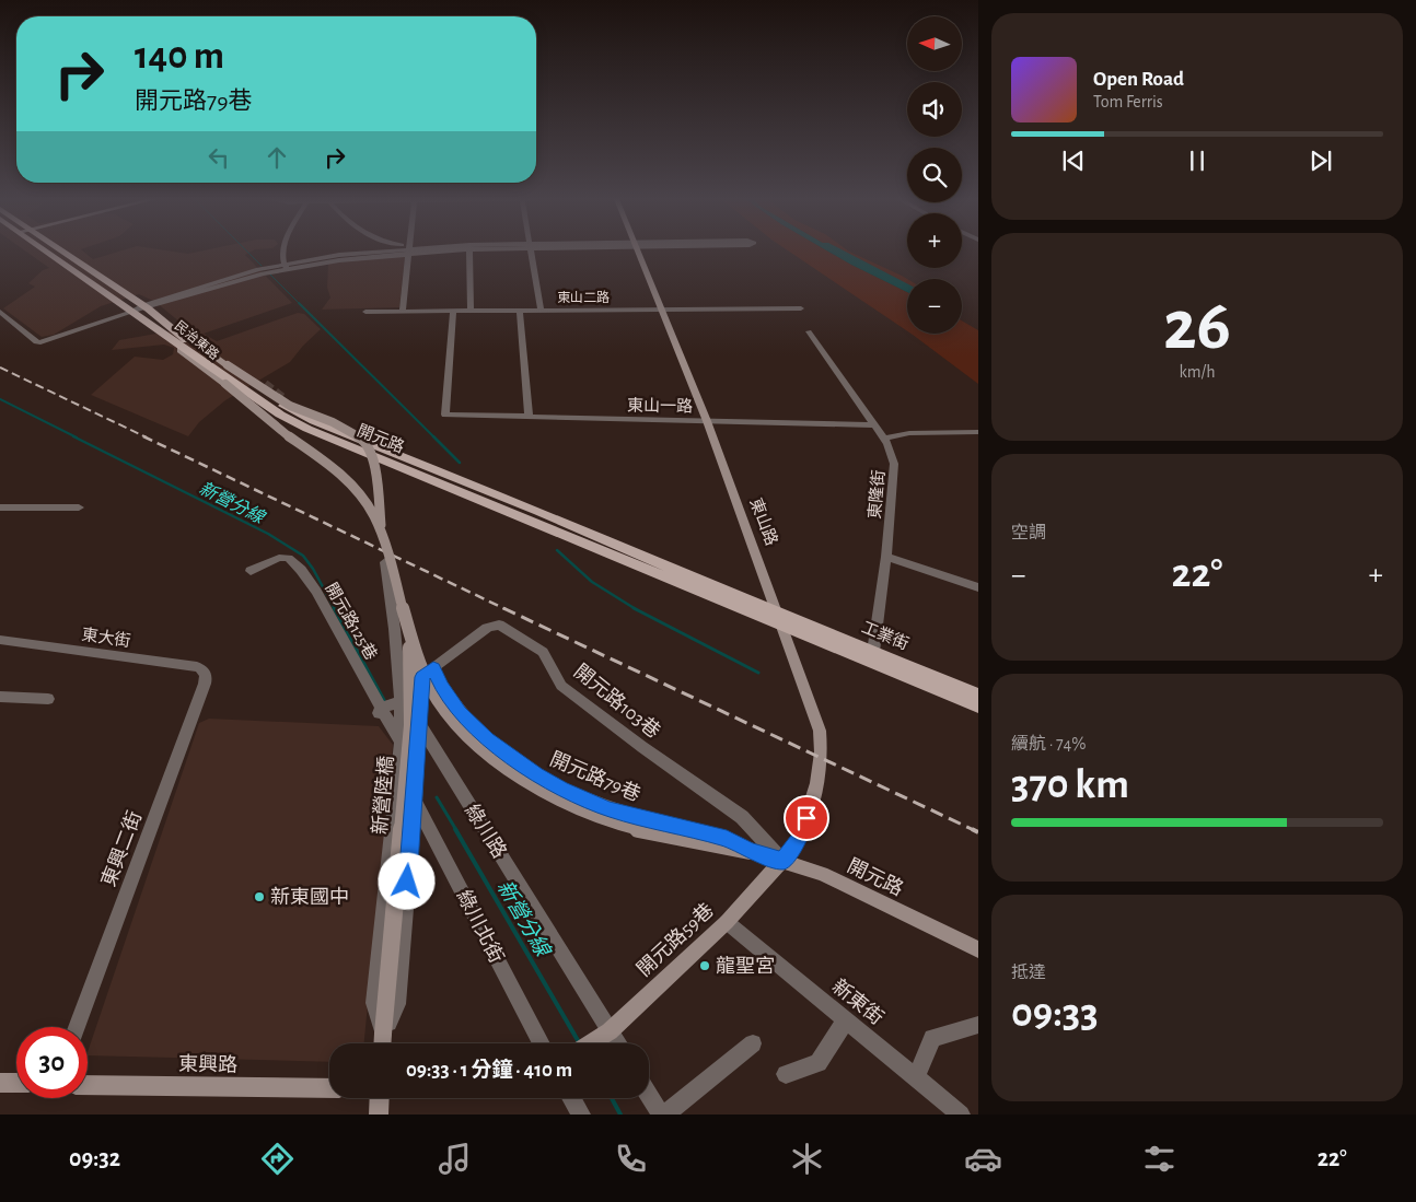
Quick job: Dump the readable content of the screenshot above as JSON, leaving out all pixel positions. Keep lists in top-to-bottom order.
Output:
{
  "streets": {
    "main road": ["開元路", "工業街"],
    "street": [
      "東山二路",
      "民治東路",
      "東山一路",
      "東隆街",
      "東山路",
      "開元路125巷",
      "東大街",
      "開元路103巷",
      "開元路79巷",
      "新營陸橋",
      "綠川路",
      "東興二街",
      "綠川北街",
      "開元路59巷",
      "新東街",
      "東興路"
    ]
  },
  "crossings": [
    ["東山二路", "東山一路"],
    ["東山二路", "東山路"],
    ["民治東路", "開元路"],
    ["民治東路", "新營陸橋"],
    ["東山一路", "東隆街"],
    ["東山一路", "東山路"],
    ["開元路", "東山路"],
    ["開元路", "工業街"],
    ["開元路", "開元路103巷"],
    ["開元路", "開元路79巷"],
    ["開元路", "新營陸橋"],
    ["開元路", "開元路59巷"],
    ["東隆街", "工業街"],
    ["東山路", "工業街"],
    ["東山路", "開元路103巷"],
    ["東山路", "開元路59巷"],
    ["開元路125巷", "開元路103巷"],
    ["東大街", "東興二街"],
    ["開元路103巷", "開元路79巷"],
    ["開元路103巷", "開元路59巷"],
    ["開元路79巷", "新營陸橋"],
    ["綠川路", "開元路59巷"],
    ["開元路59巷", "新東街"]
  ],
  "water": ["新營分線"],
  "places": ["新東國中", "龍聖宮"],
  "north": "left",
  "page": {
    "map_buttons": ["+", "−"],
    "turn": ["140 m", "開元路79巷"],
    "song": ["Open Road", "Tom Ferris"],
    "tile": [
      ["26", "km/h"],
      "空調",
      ["續航 · 74%", "370 km"],
      ["抵達", "09:33"]
    ],
    "heat": ["−", "22°", "+"],
    "limit": "30",
    "trip": "09:33 · 1 分鐘 · 410 m",
    "tabs": ["09:32", "22°"]
  }
}
